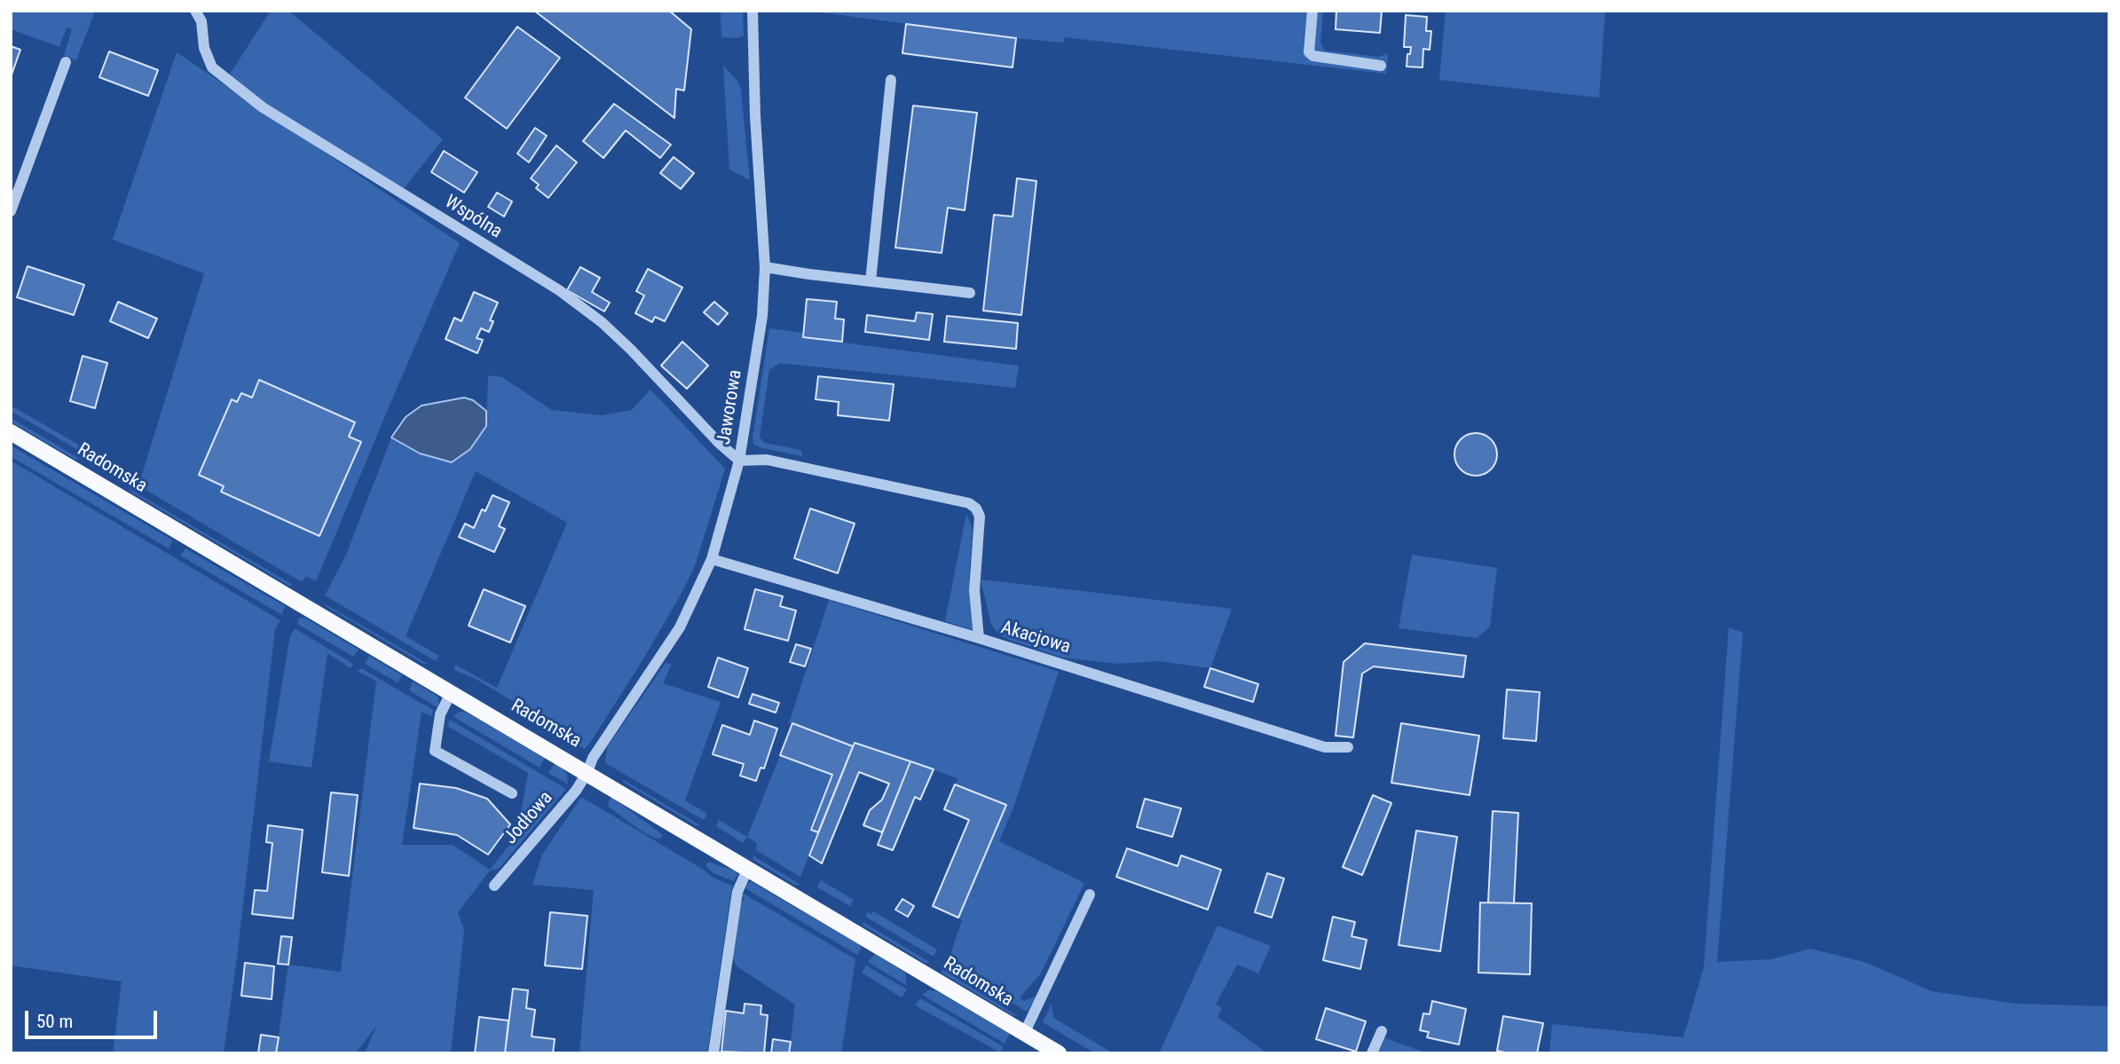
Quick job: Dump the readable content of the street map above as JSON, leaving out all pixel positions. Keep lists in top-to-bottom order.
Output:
{
  "streets": {
    "main road": ["Radomska"],
    "street": [
      "Wspólna",
      "Jaworowa",
      "Akacjowa",
      "Jodłowa"
    ]
  },
  "crossings": [
    ["Wspólna", "Jaworowa"],
    ["Jaworowa", "Radomska"],
    ["Jaworowa", "Akacjowa"],
    ["Jaworowa", "Jodłowa"],
    ["Radomska", "Jodłowa"]
  ],
  "scale_bar": "50 m"
}
